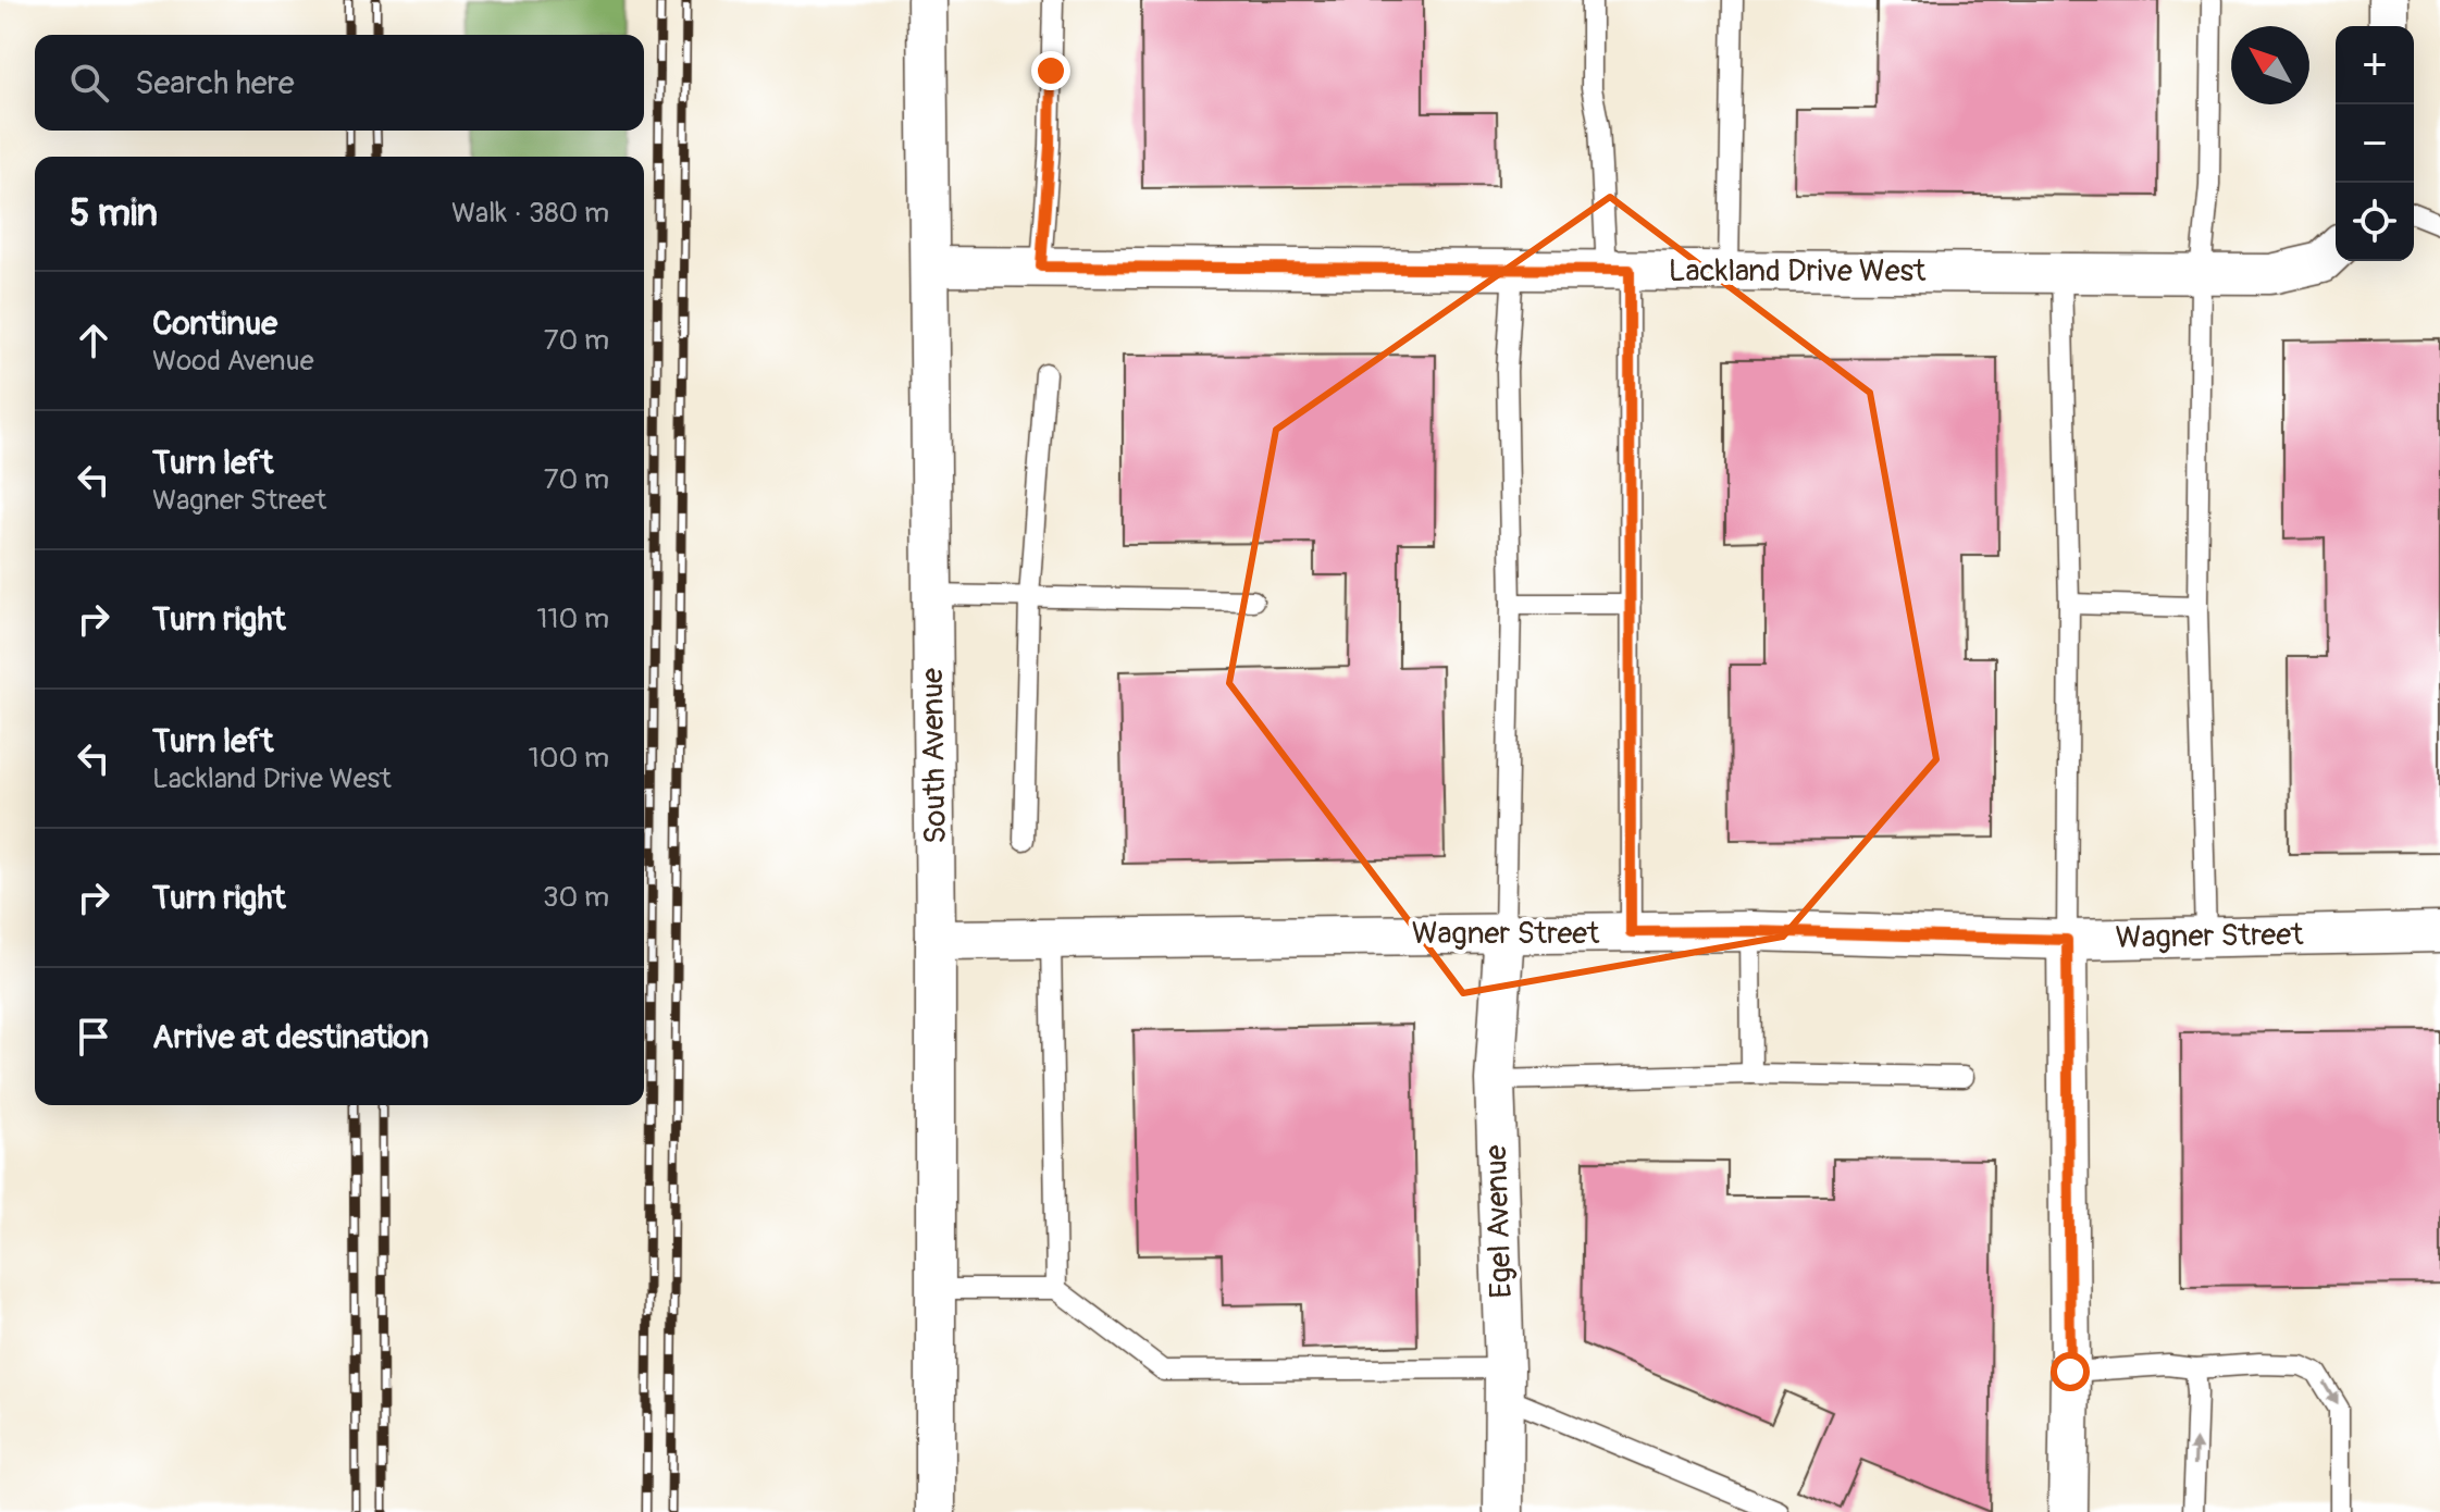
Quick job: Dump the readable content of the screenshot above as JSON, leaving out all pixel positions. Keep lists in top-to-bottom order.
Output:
{
  "streets": {
    "street": [
      "Lackland Drive West",
      "South Avenue",
      "Wagner Street",
      "Egel Avenue"
    ]
  },
  "crossings": [
    ["Lackland Drive West", "South Avenue"],
    ["South Avenue", "Wagner Street"],
    ["Wagner Street", "Egel Avenue"]
  ],
  "north": "top left",
  "page": {
    "map_buttons": ["+", "−"],
    "search": "Search here",
    "heading": ["5 min", "Walk · 380 m"],
    "list": [
      ["Continue", "Wood Avenue", "70 m"],
      ["Turn left", "Wagner Street", "70 m"],
      ["Turn right", "110 m"],
      ["Turn left", "Lackland Drive West", "100 m"],
      ["Turn right", "30 m"],
      "Arrive at destination"
    ]
  }
}
